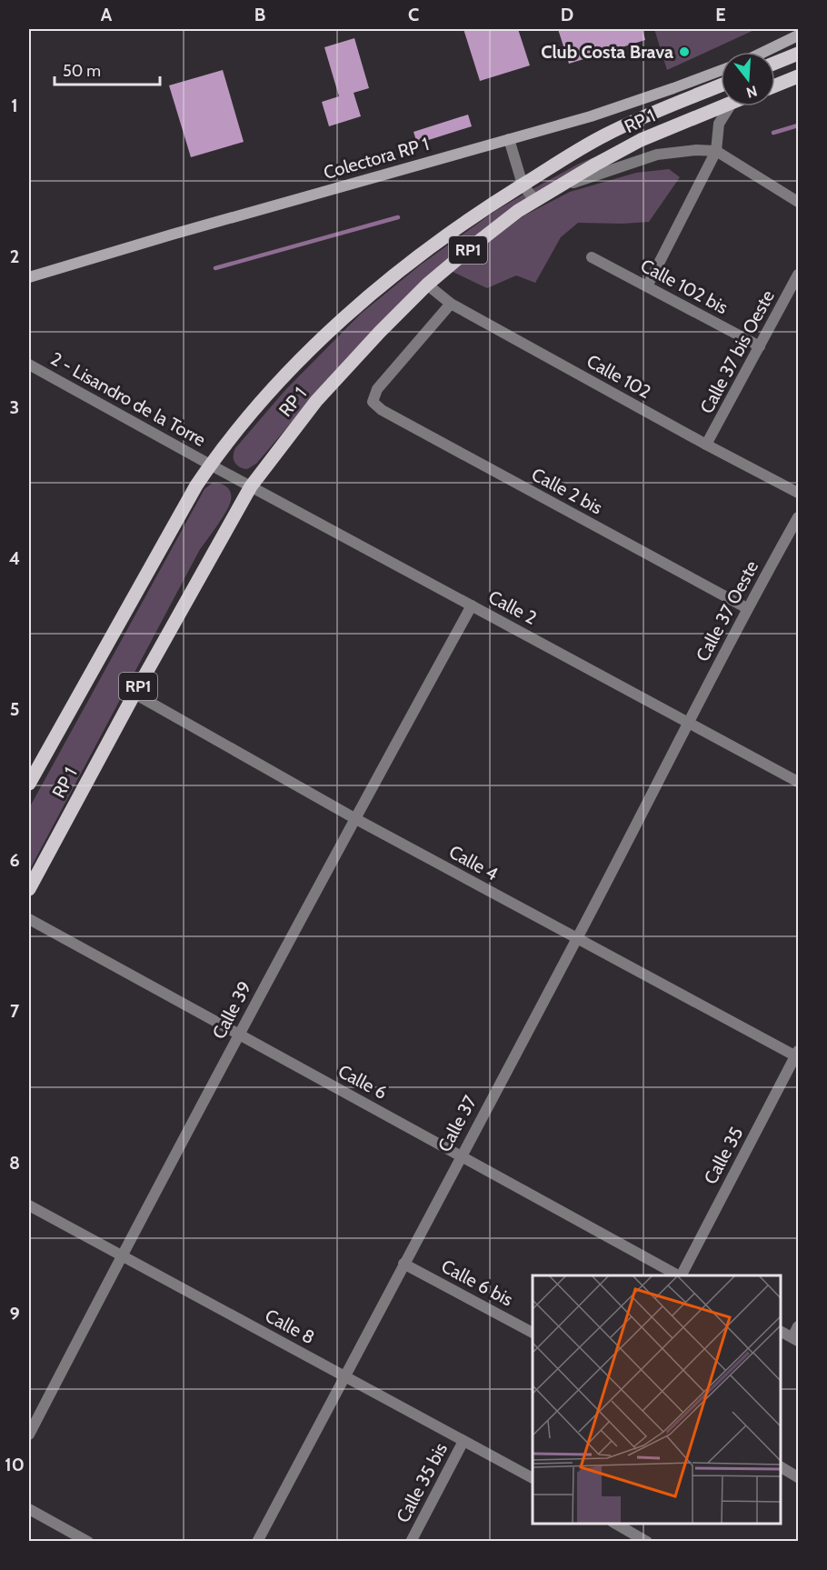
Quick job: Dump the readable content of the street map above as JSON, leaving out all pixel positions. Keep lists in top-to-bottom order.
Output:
{
  "streets": {
    "main road": ["RP 1", "Colectora RP 1", "RP1"],
    "street": [
      "Calle 102 bis",
      "Calle 37 bis Oeste",
      "Calle 102",
      "2 - Lisandro de la Torre",
      "Calle 2 bis",
      "Calle 2",
      "Calle 37 Oeste",
      "Calle 4",
      "Calle 39",
      "Calle 6",
      "Calle 37",
      "Calle 35",
      "Calle 6 bis",
      "Calle 8",
      "Calle 35 bis"
    ]
  },
  "crossings": [
    ["RP 1", "Calle 102"],
    ["RP 1", "2 - Lisandro de la Torre"],
    ["RP 1", "Calle 2"],
    ["RP 1", "Calle 4"],
    ["Calle 102 bis", "Calle 37 bis Oeste"],
    ["Calle 37 bis Oeste", "Calle 102"],
    ["Calle 102", "Calle 2 bis"],
    ["2 - Lisandro de la Torre", "Calle 2"],
    ["Calle 2 bis", "Calle 37 Oeste"],
    ["Calle 2", "Calle 37 Oeste"],
    ["Calle 2", "Calle 39"],
    ["Calle 2", "Calle 37"],
    ["Calle 37 Oeste", "Calle 37"],
    ["Calle 4", "Calle 39"],
    ["Calle 4", "Calle 37"],
    ["Calle 4", "Calle 35"],
    ["Calle 39", "Calle 6"],
    ["Calle 39", "Calle 8"],
    ["Calle 6", "Calle 37"],
    ["Calle 37", "Calle 6 bis"],
    ["Calle 37", "Calle 8"],
    ["Calle 8", "Calle 35 bis"]
  ],
  "places": ["Club Costa Brava"],
  "scale_bar": "50 m",
  "north": "bottom",
  "grid": {
    "columns": [
      "A",
      "B",
      "C",
      "D",
      "E"
    ],
    "rows": [
      "1",
      "2",
      "3",
      "4",
      "5",
      "6",
      "7",
      "8",
      "9",
      "10"
    ]
  }
}
